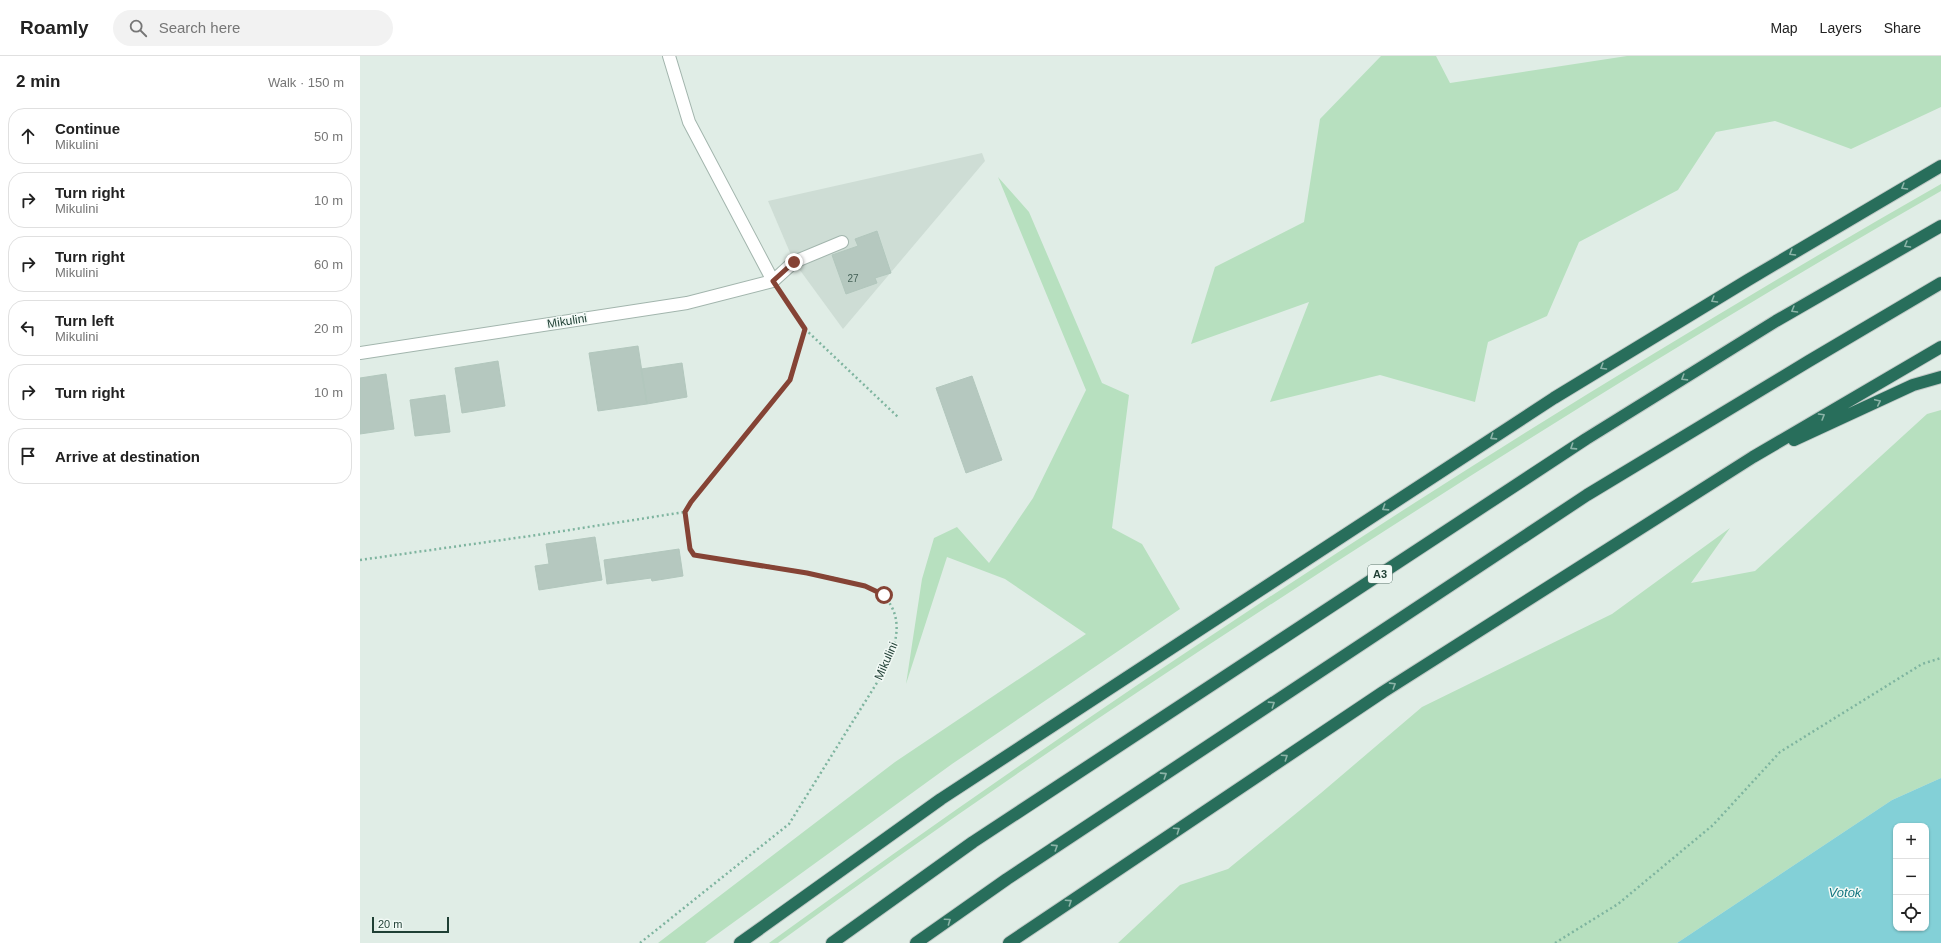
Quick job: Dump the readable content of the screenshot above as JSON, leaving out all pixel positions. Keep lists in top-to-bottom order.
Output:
{
  "streets": {
    "highway": ["A3"],
    "street": ["Mikulini"]
  },
  "water": ["Votok"],
  "house_numbers": ["27"],
  "scale_bar": "20 m",
  "page": {
    "header": "Roamly",
    "search": "Search here",
    "nav": ["Map", "Layers", "Share"],
    "heading": ["2 min", "Walk · 150 m"],
    "list": [
      ["Continue", "Mikulini", "50 m"],
      ["Turn right", "Mikulini", "10 m"],
      ["Turn right", "Mikulini", "60 m"],
      ["Turn left", "Mikulini", "20 m"],
      ["Turn right", "10 m"],
      "Arrive at destination"
    ],
    "map_buttons": ["+", "−"],
    "scale": "20 m"
  }
}
